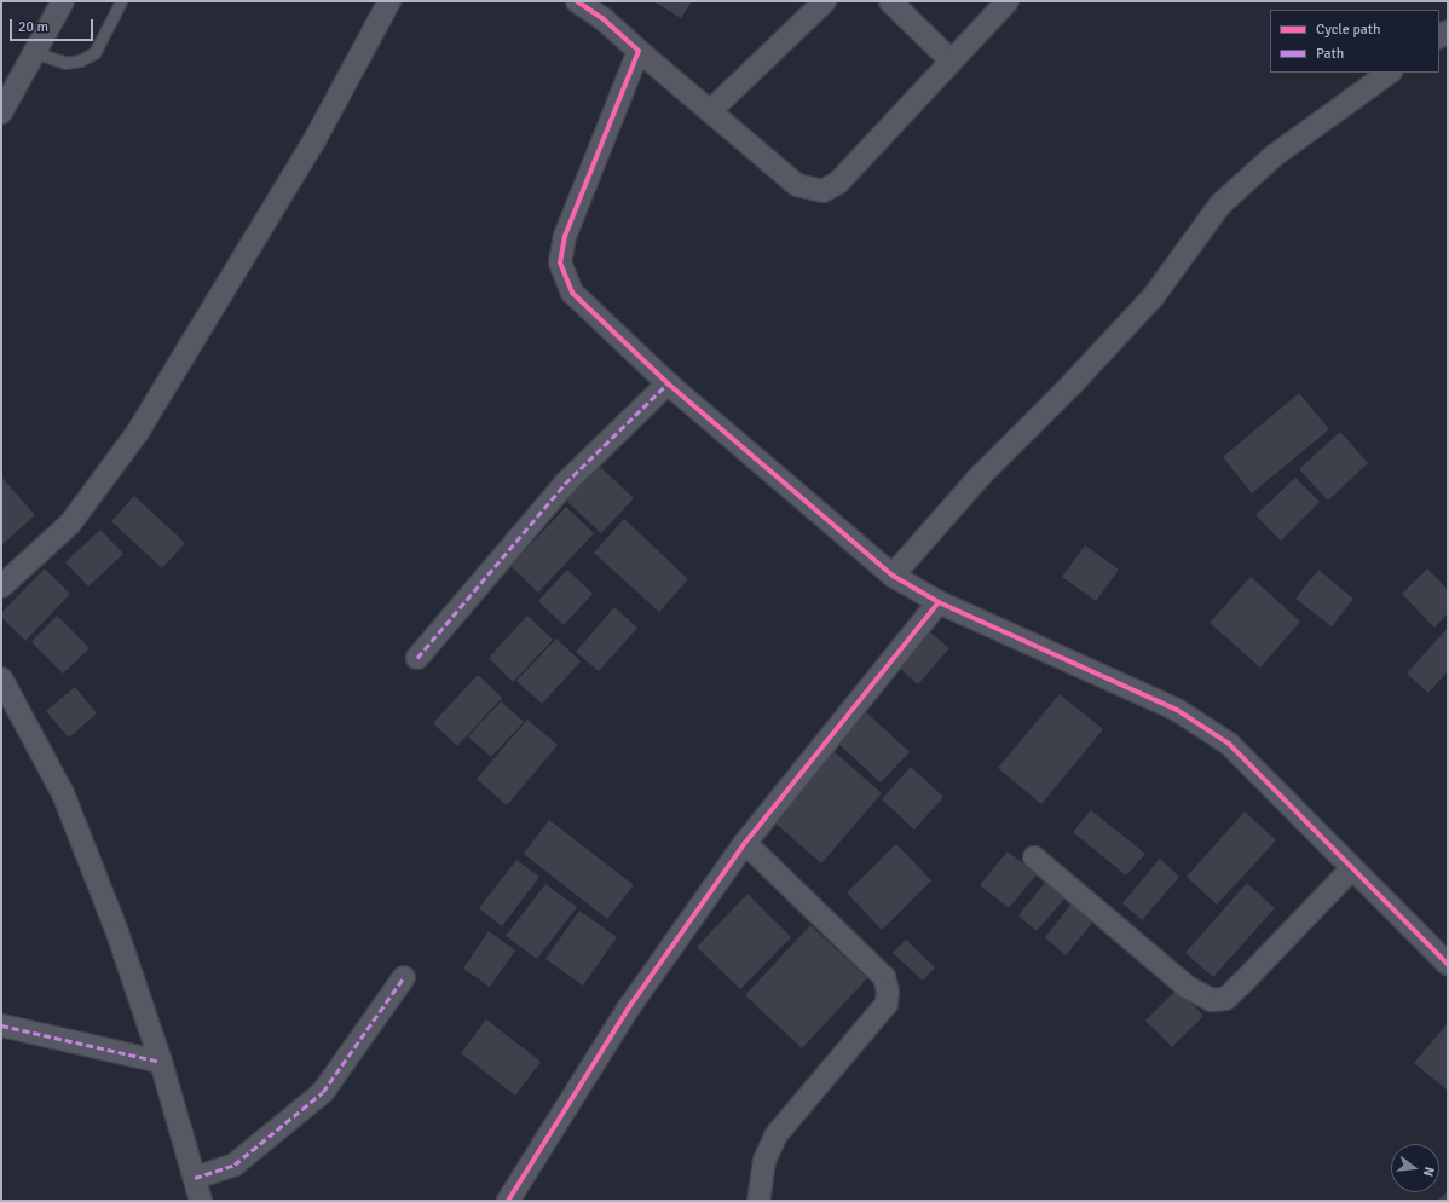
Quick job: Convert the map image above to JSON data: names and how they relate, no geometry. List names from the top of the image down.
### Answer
{
  "legend": ["Cycle path", "Path"],
  "scale_bar": "20 m",
  "north": "right"
}
